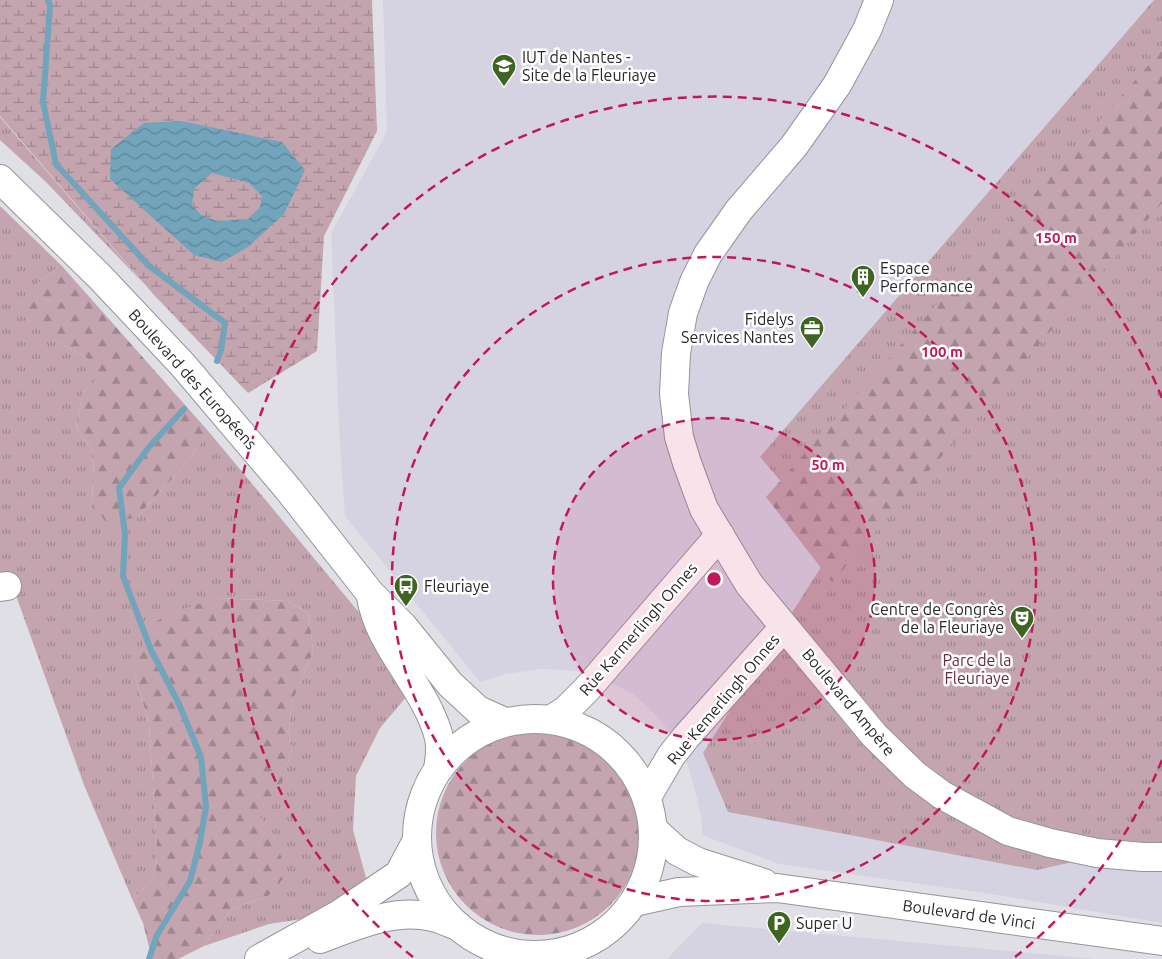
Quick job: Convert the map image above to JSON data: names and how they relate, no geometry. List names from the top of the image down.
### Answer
{
  "streets": {
    "main road": [
      "Boulevard des Européens",
      "Rue Karmerlingh Onnes",
      "Rue Kemerlingh Onnes",
      "Boulevard Ampère",
      "Boulevard de Vinci"
    ]
  },
  "crossings": [
    ["Rue Karmerlingh Onnes", "Boulevard Ampère"],
    ["Rue Kemerlingh Onnes", "Boulevard Ampère"]
  ],
  "parks": ["Parc de la Fleuriaye"],
  "places": {
    "school or university": ["IUT de Nantes - Site de la Fleuriaye"],
    "building": ["Espace Performance"],
    "office": ["Fidelys Services Nantes"],
    "bus stop": ["Fleuriaye"],
    "theatre": ["Centre de Congrès de la Fleuriaye"],
    "parking": ["Super U"]
  },
  "rings": ["150 m", "100 m", "50 m"]
}
